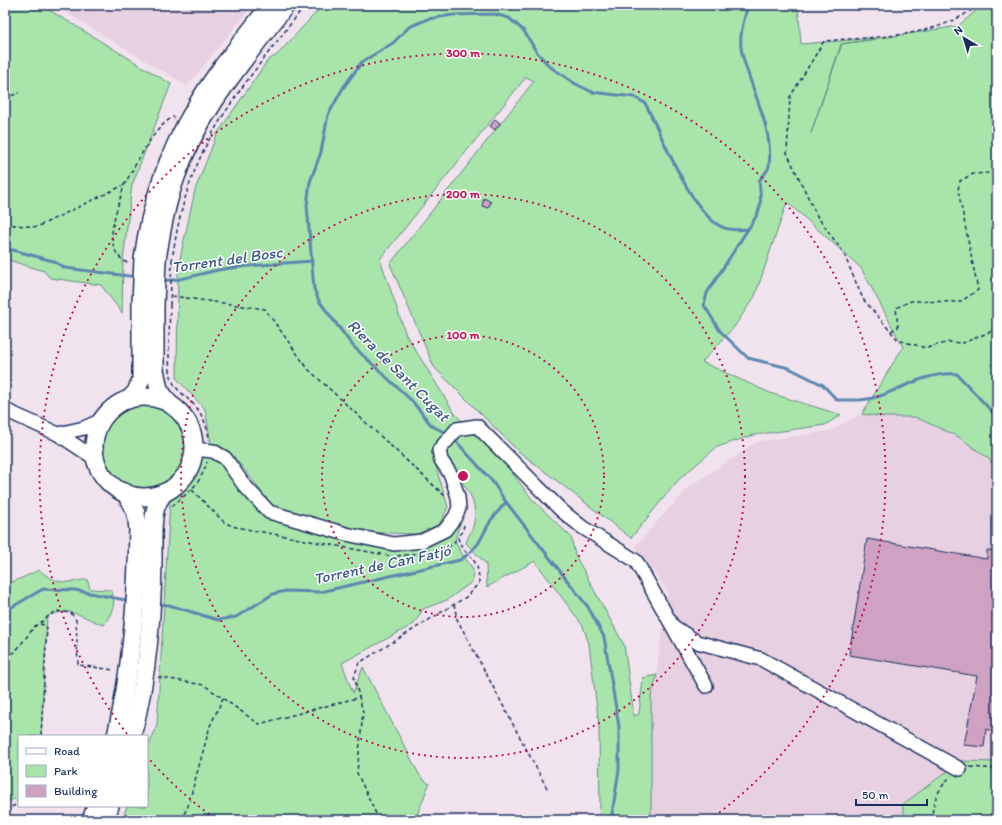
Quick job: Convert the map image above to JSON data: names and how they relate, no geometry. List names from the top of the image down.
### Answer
{
  "water": ["Torrent del Bosc", "Riera de Sant Cugat", "Torrent de Can Fatjó"],
  "legend": ["Road", "Park", "Building"],
  "scale_bar": "50 m",
  "north": "top left",
  "rings": ["300 m", "200 m", "100 m"]
}
